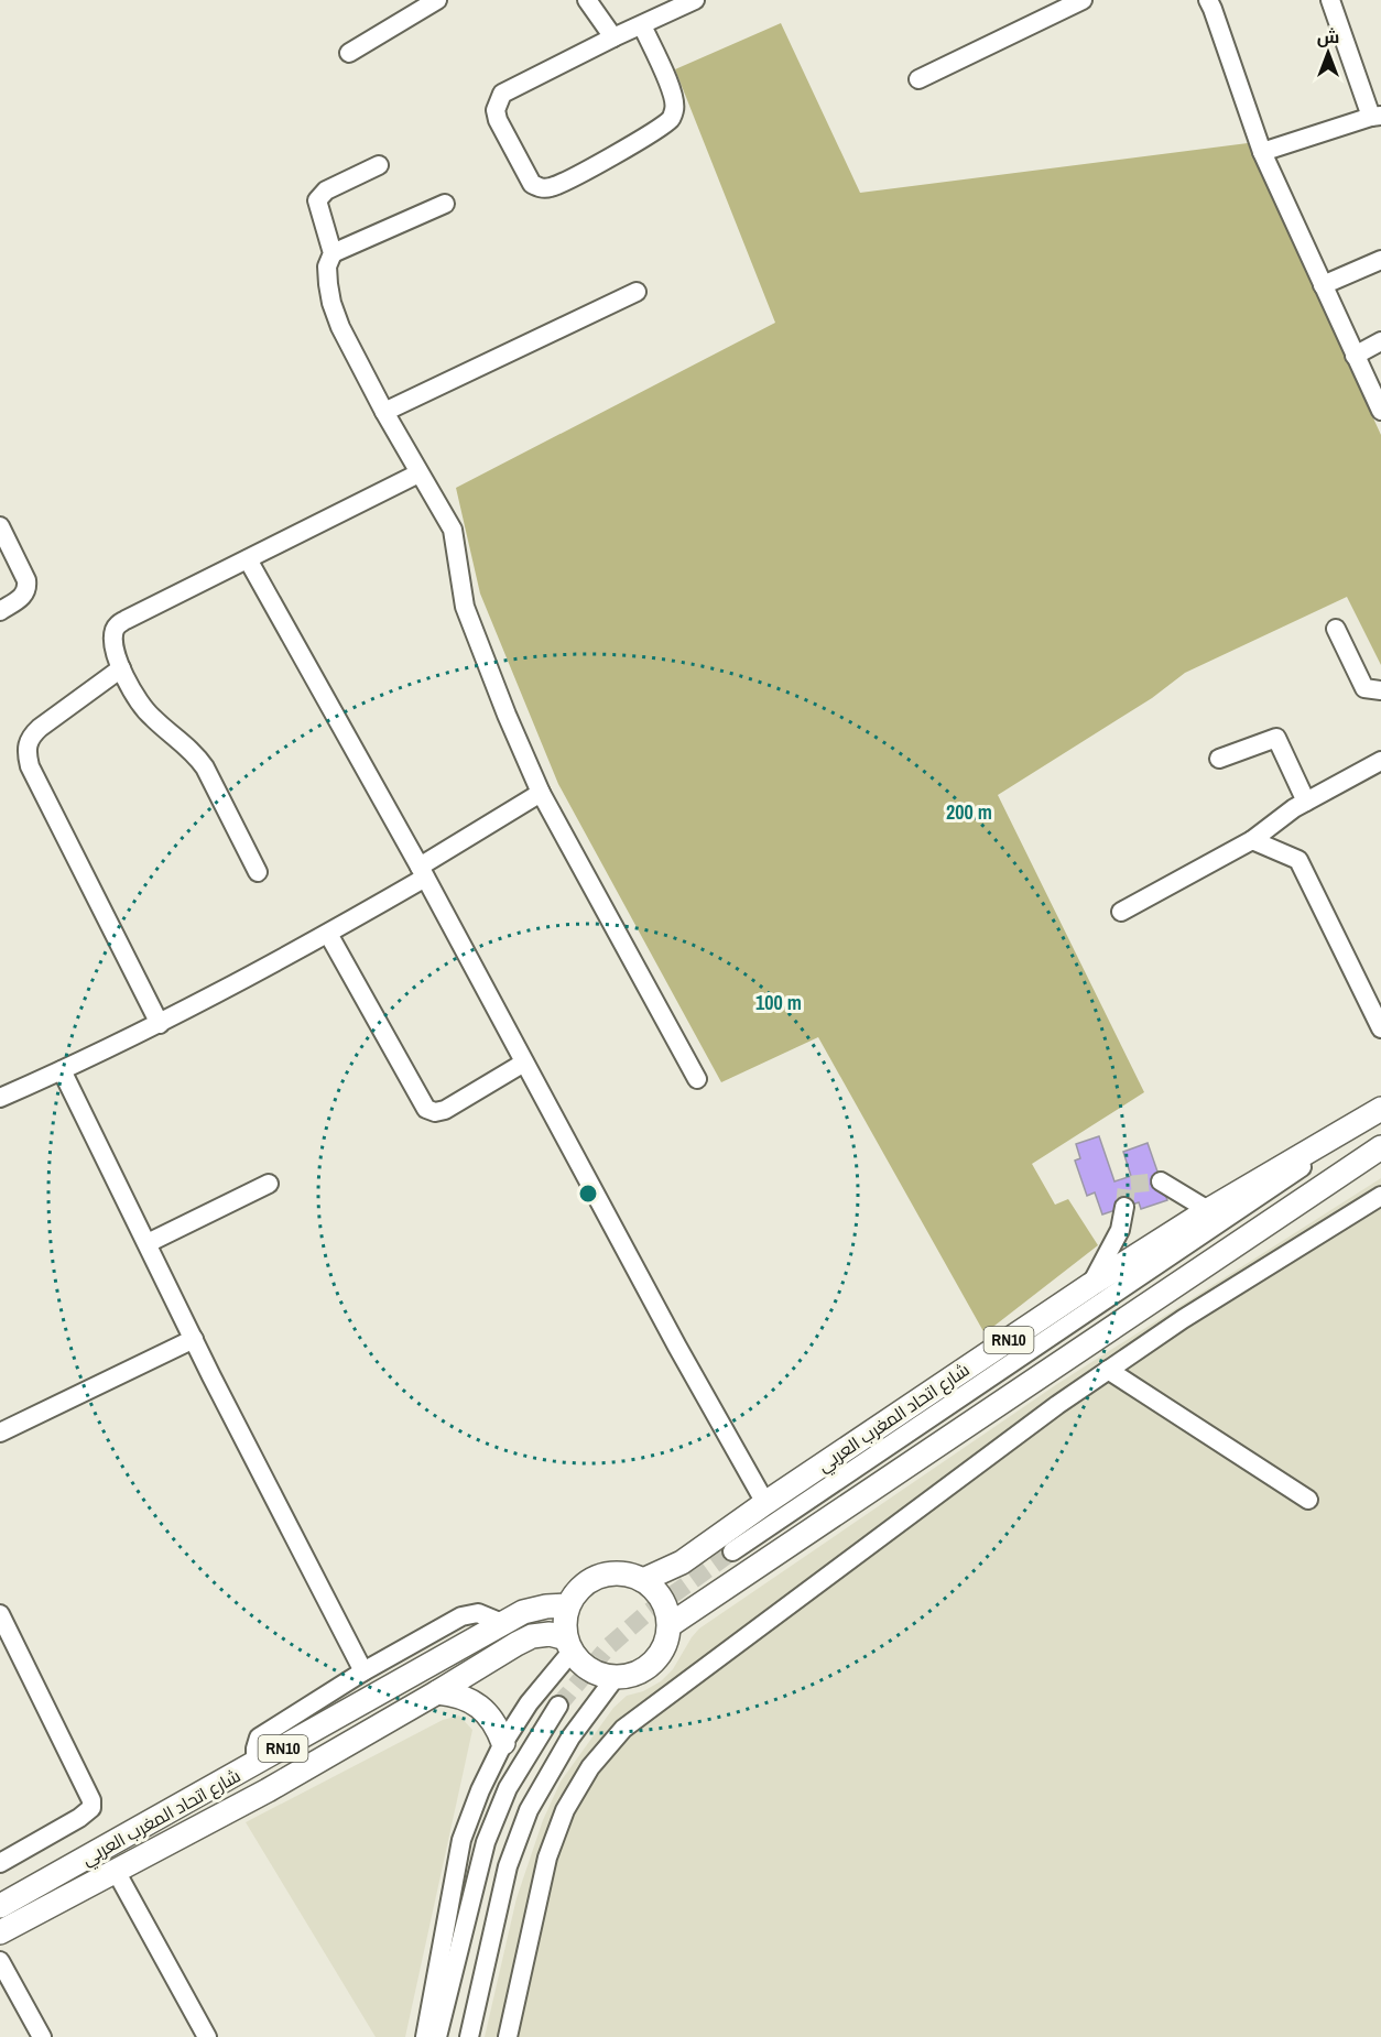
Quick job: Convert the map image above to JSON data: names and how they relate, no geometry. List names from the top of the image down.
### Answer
{
  "streets": {
    "main road": ["RN10", "شارع اتحاد المغرب العربي"]
  },
  "crossings": [
    ["RN10", "شارع اتحاد المغرب العربي"]
  ],
  "north": "top",
  "rings": ["200 m", "100 m"]
}
